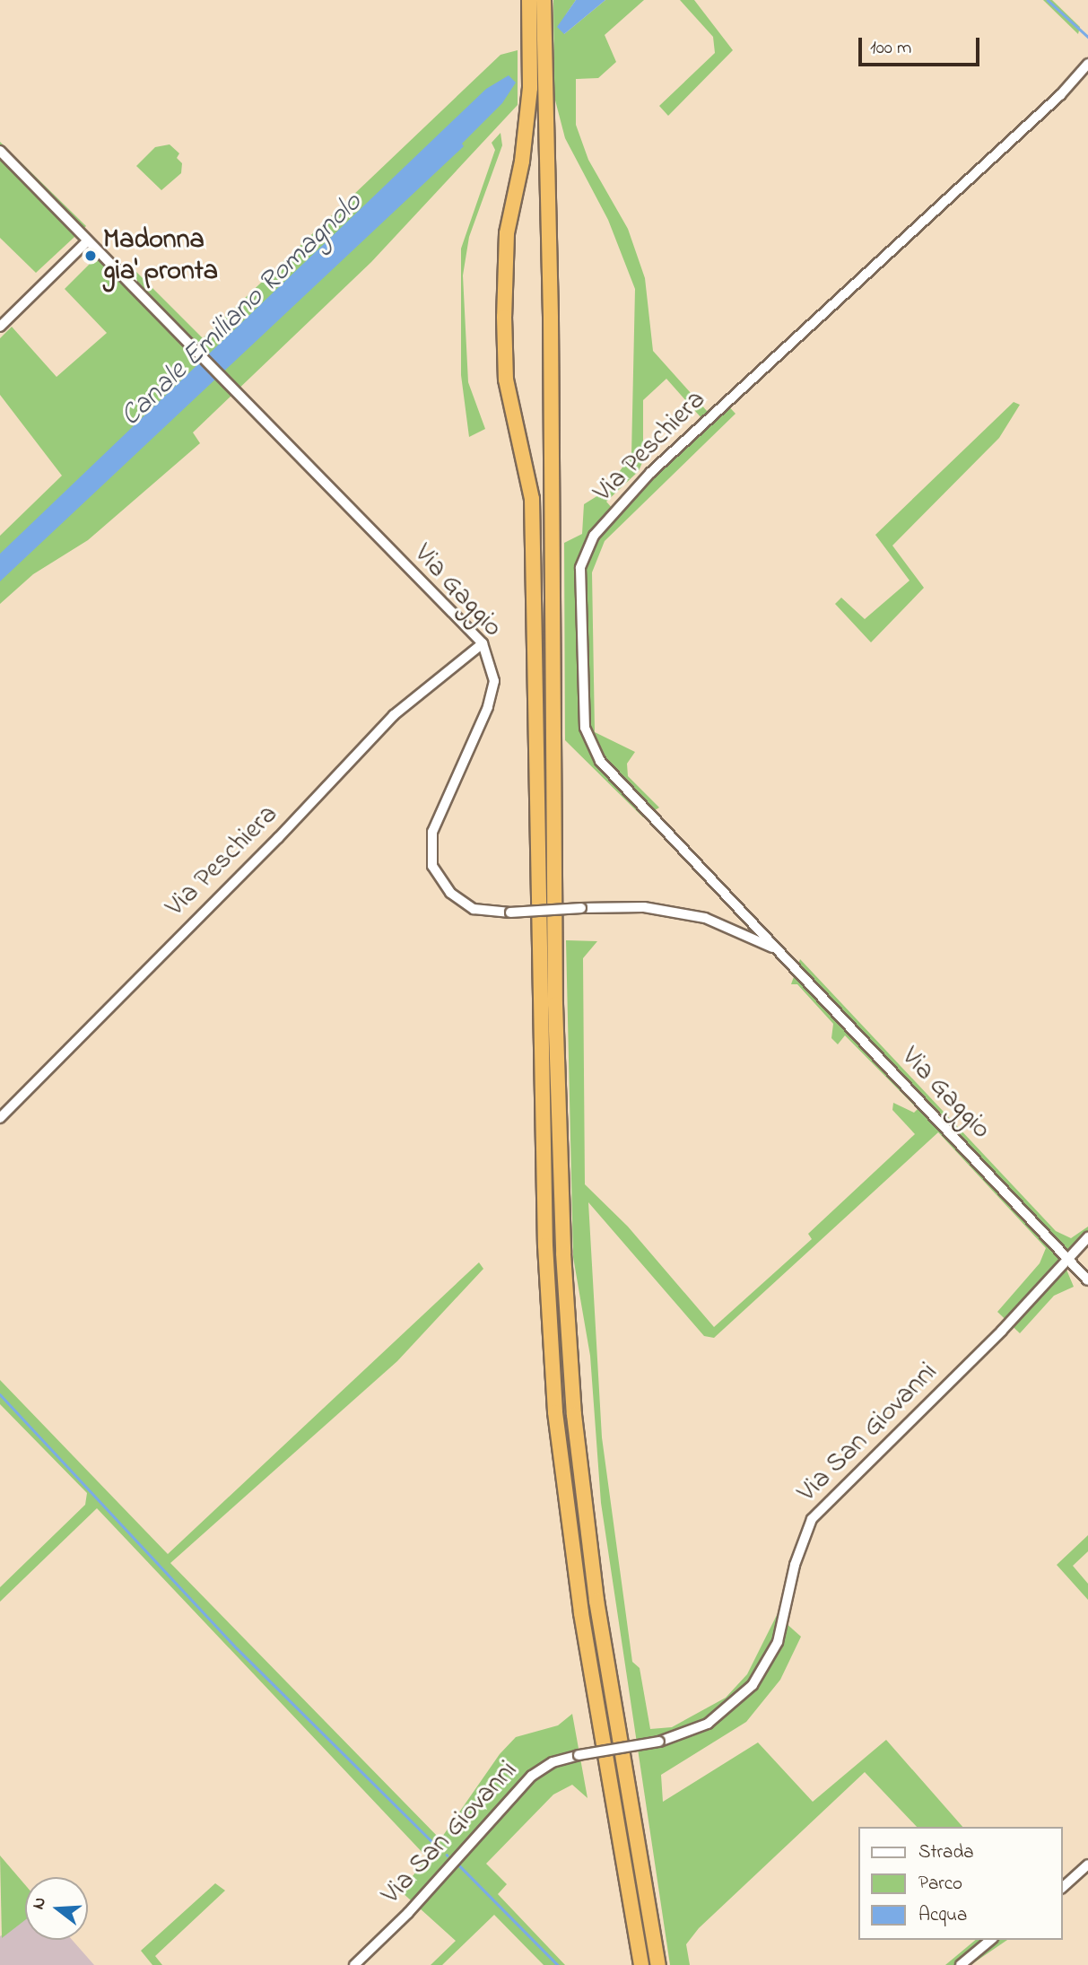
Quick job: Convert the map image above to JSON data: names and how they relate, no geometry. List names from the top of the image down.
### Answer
{
  "streets": {
    "street": ["Via Peschiera", "Via Gaggio", "Via San Giovanni"]
  },
  "crossings": [
    ["Via Peschiera", "Via Gaggio"],
    ["Via Gaggio", "Via San Giovanni"]
  ],
  "water": ["Canale Emiliano Romagnolo"],
  "places": ["Madonna gia' pronta"],
  "legend": ["Strada", "Parco", "Acqua"],
  "scale_bar": "100 m",
  "north": "left"
}
